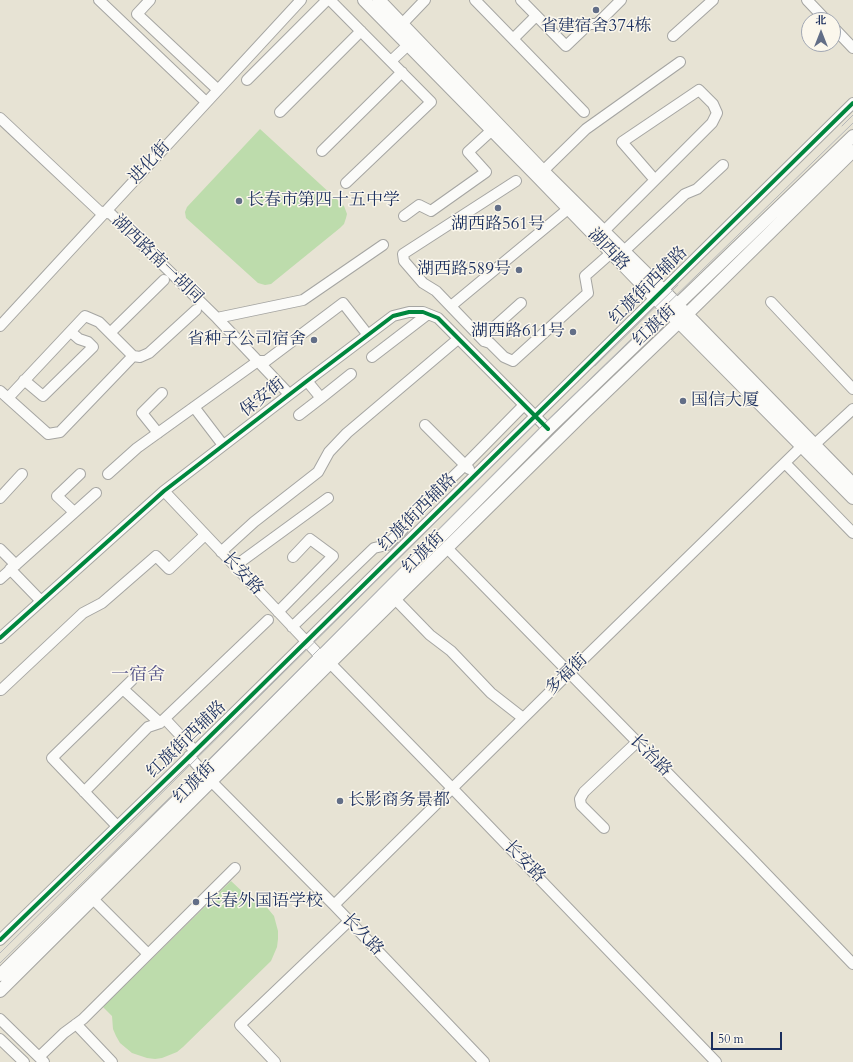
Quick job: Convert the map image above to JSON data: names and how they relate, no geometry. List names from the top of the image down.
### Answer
{
  "streets": {
    "main road": ["湖西路", "红旗街"],
    "street": [
      "进化街",
      "湖西路南一胡同",
      "红旗街西辅路",
      "保安街",
      "长安路",
      "多福街",
      "长治路",
      "长久路"
    ]
  },
  "crossings": [
    ["进化街", "湖西路南一胡同"],
    ["湖西路", "红旗街西辅路"],
    ["湖西路", "红旗街"],
    ["湖西路", "多福街"],
    ["湖西路南一胡同", "保安街"],
    ["红旗街西辅路", "保安街"],
    ["红旗街西辅路", "长安路"],
    ["红旗街西辅路", "长久路"],
    ["红旗街", "保安街"],
    ["红旗街", "长安路"],
    ["红旗街", "长治路"],
    ["红旗街", "长久路"],
    ["保安街", "长安路"],
    ["长安路", "多福街"],
    ["多福街", "长治路"],
    ["多福街", "长久路"]
  ],
  "districts": ["一宿舍"],
  "places": [
    "省建宿舍374栋",
    "长春市第四十五中学",
    "湖西路561号",
    "湖西路589号",
    "湖西路611号",
    "省种子公司宿舍",
    "国信大厦",
    "长影商务景都",
    "长春外国语学校"
  ],
  "scale_bar": "50 m",
  "north": "top"
}
